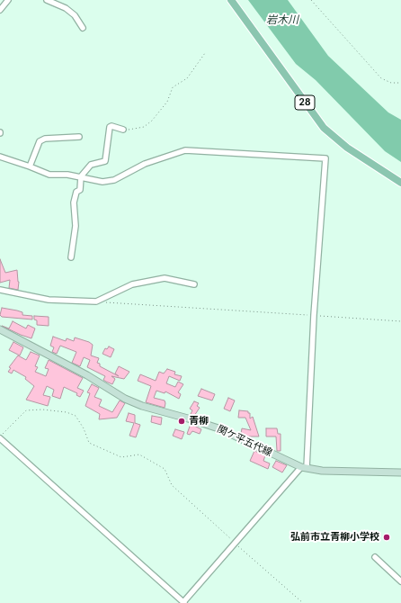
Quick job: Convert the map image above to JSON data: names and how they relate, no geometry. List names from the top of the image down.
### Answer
{
  "streets": {
    "main road": ["28", "関ケ平五代線"]
  },
  "water": ["岩木川"],
  "places": ["青柳", "弘前市立青柳小学校"]
}
